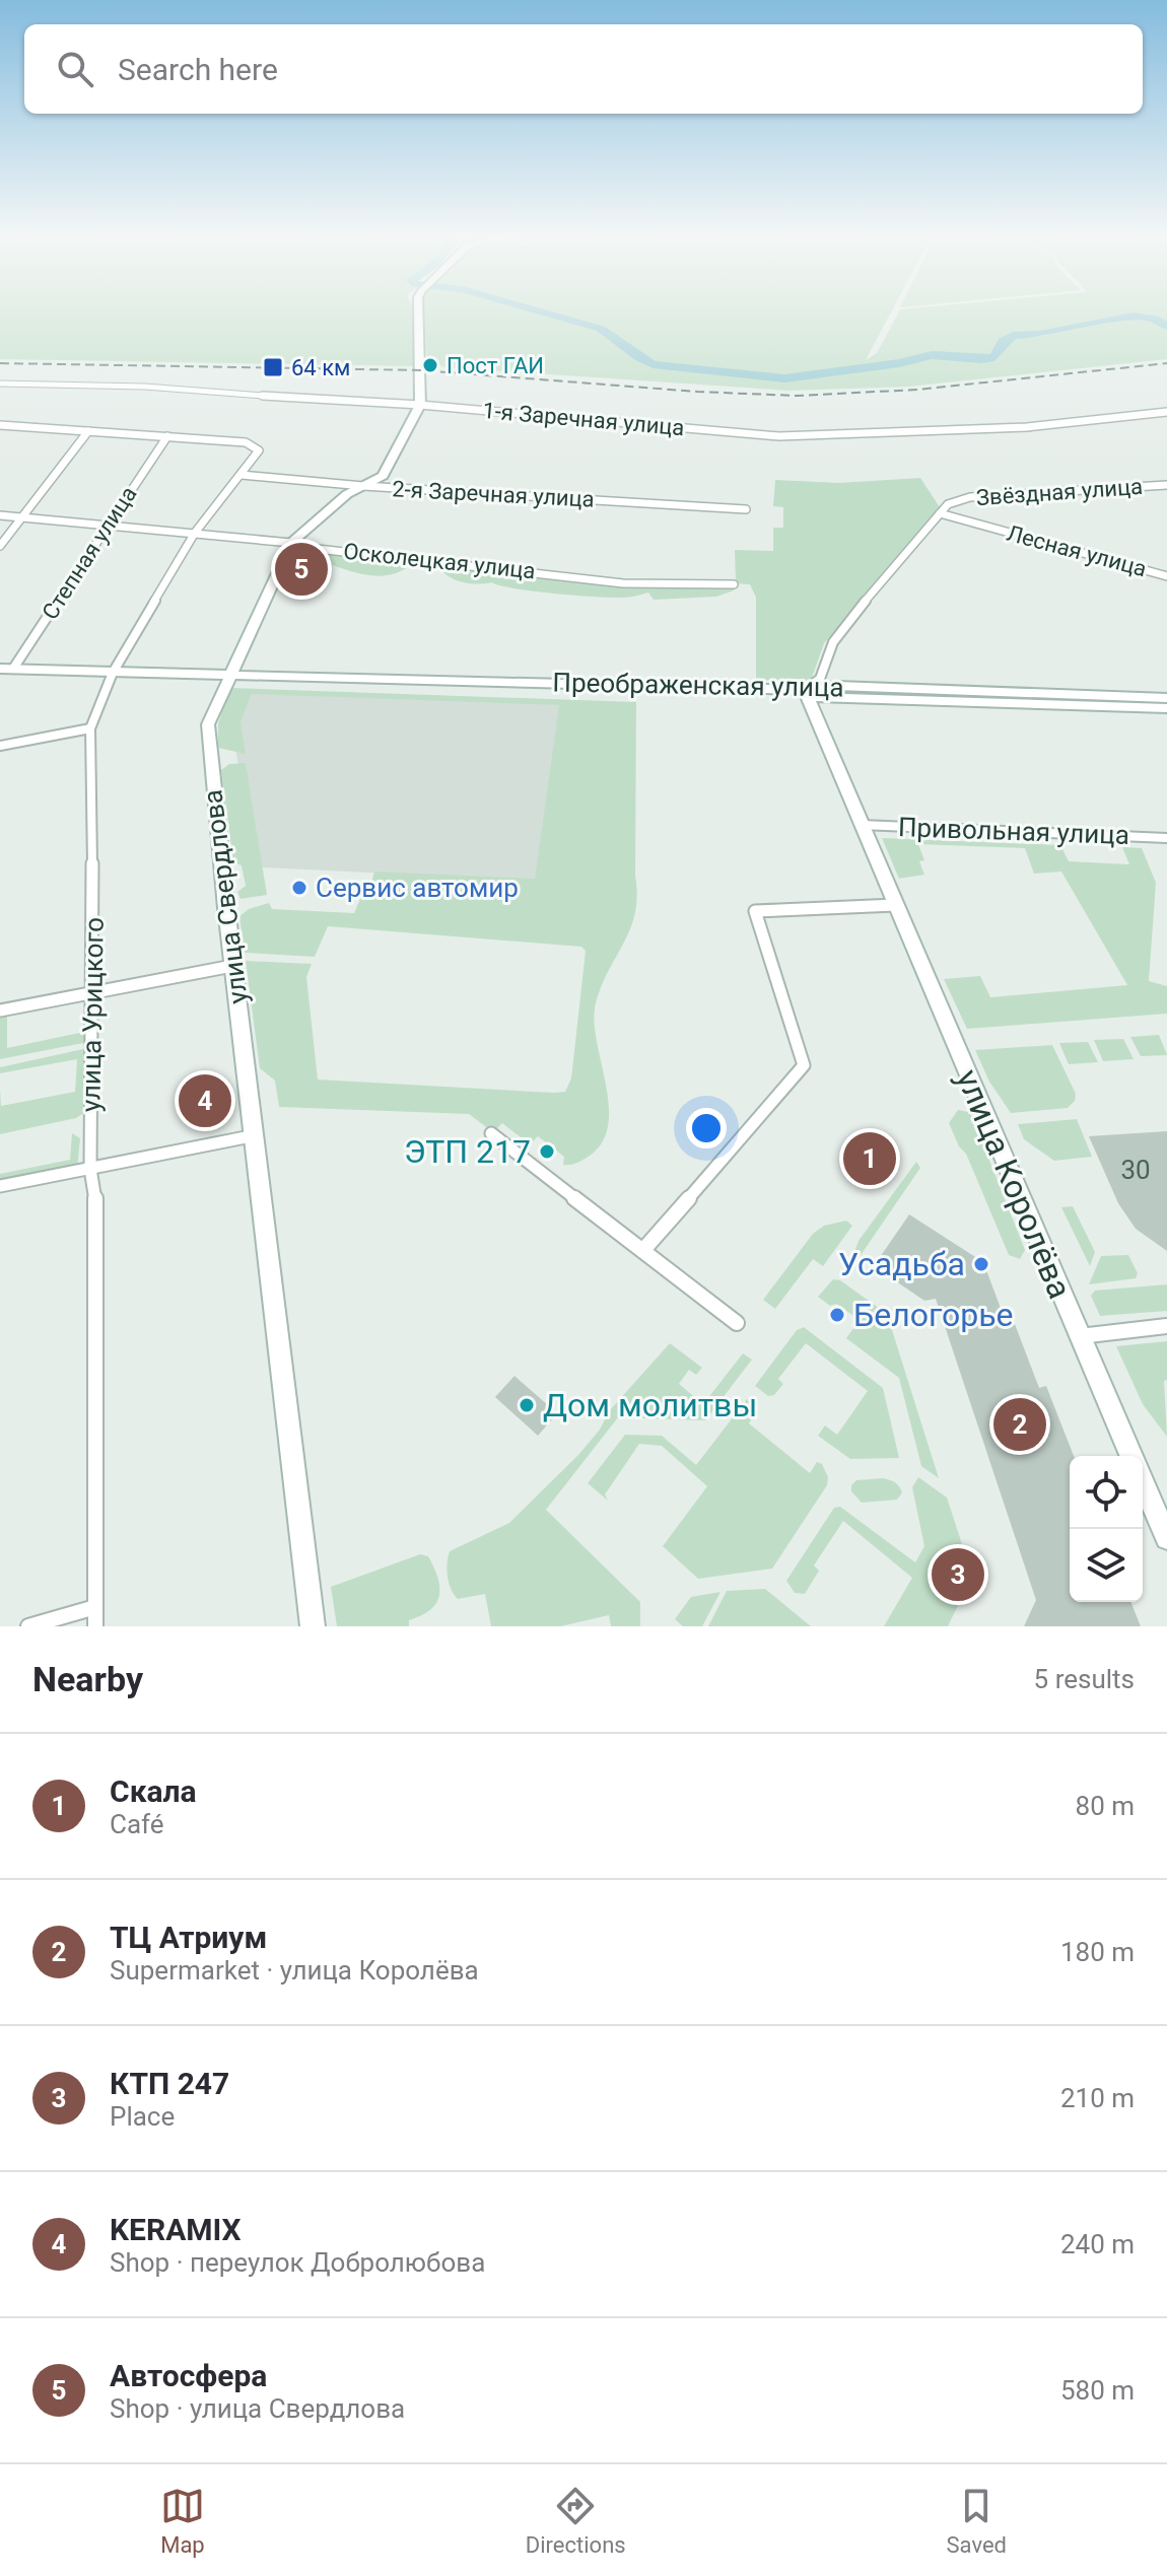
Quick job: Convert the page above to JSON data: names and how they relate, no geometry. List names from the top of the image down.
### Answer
{
  "streets": {
    "main road": ["Преображенская улица", "улица Свердлова", "улица Королёва"],
    "street": [
      "1-я Заречная улица",
      "Звёздная улица",
      "2-я Заречная улица",
      "Лесная улица",
      "Степная улица",
      "Осколецкая улица",
      "Привольная улица",
      "улица Урицкого"
    ]
  },
  "crossings": [
    ["1-я Заречная улица", "улица Свердлова"],
    ["Звёздная улица", "Лесная улица"],
    ["Звёздная улица", "Преображенская улица"],
    ["Звёздная улица", "улица Королёва"],
    ["2-я Заречная улица", "улица Свердлова"],
    ["2-я Заречная улица", "улица Урицкого"],
    ["Степная улица", "Осколецкая улица"],
    ["Степная улица", "Преображенская улица"],
    ["Степная улица", "улица Урицкого"],
    ["Осколецкая улица", "улица Свердлова"],
    ["Осколецкая улица", "улица Урицкого"],
    ["Преображенская улица", "улица Свердлова"],
    ["Преображенская улица", "улица Урицкого"],
    ["Преображенская улица", "улица Королёва"],
    ["Привольная улица", "улица Королёва"]
  ],
  "places": {
    "other": [
      "Пост ГАИ",
      "Сервис автомир",
      "ЭТП 217",
      "Усадьба",
      "Белогорье",
      "Дом молитвы"
    ],
    "transit": ["64 км"]
  },
  "house_numbers": ["30"],
  "page": {
    "search": "Search here",
    "pins": [
      "5",
      "4",
      "1",
      "2",
      "3"
    ],
    "heading": ["Nearby", "5 results"],
    "list": [
      {
        "mark": "1",
        "name": "Скала",
        "note": "Café",
        "value": "80 m"
      },
      {
        "mark": "2",
        "name": "ТЦ Атриум",
        "note": "Supermarket · улица Королёва",
        "value": "180 m"
      },
      {
        "mark": "3",
        "name": "КТП 247",
        "note": "Place",
        "value": "210 m"
      },
      {
        "mark": "4",
        "name": "KERAMIX",
        "note": "Shop · переулок Добролюбова",
        "value": "240 m"
      },
      {
        "mark": "5",
        "name": "Автосфера",
        "note": "Shop · улица Свердлова",
        "value": "580 m"
      }
    ],
    "nav": ["Map", "Directions", "Saved"]
  }
}
